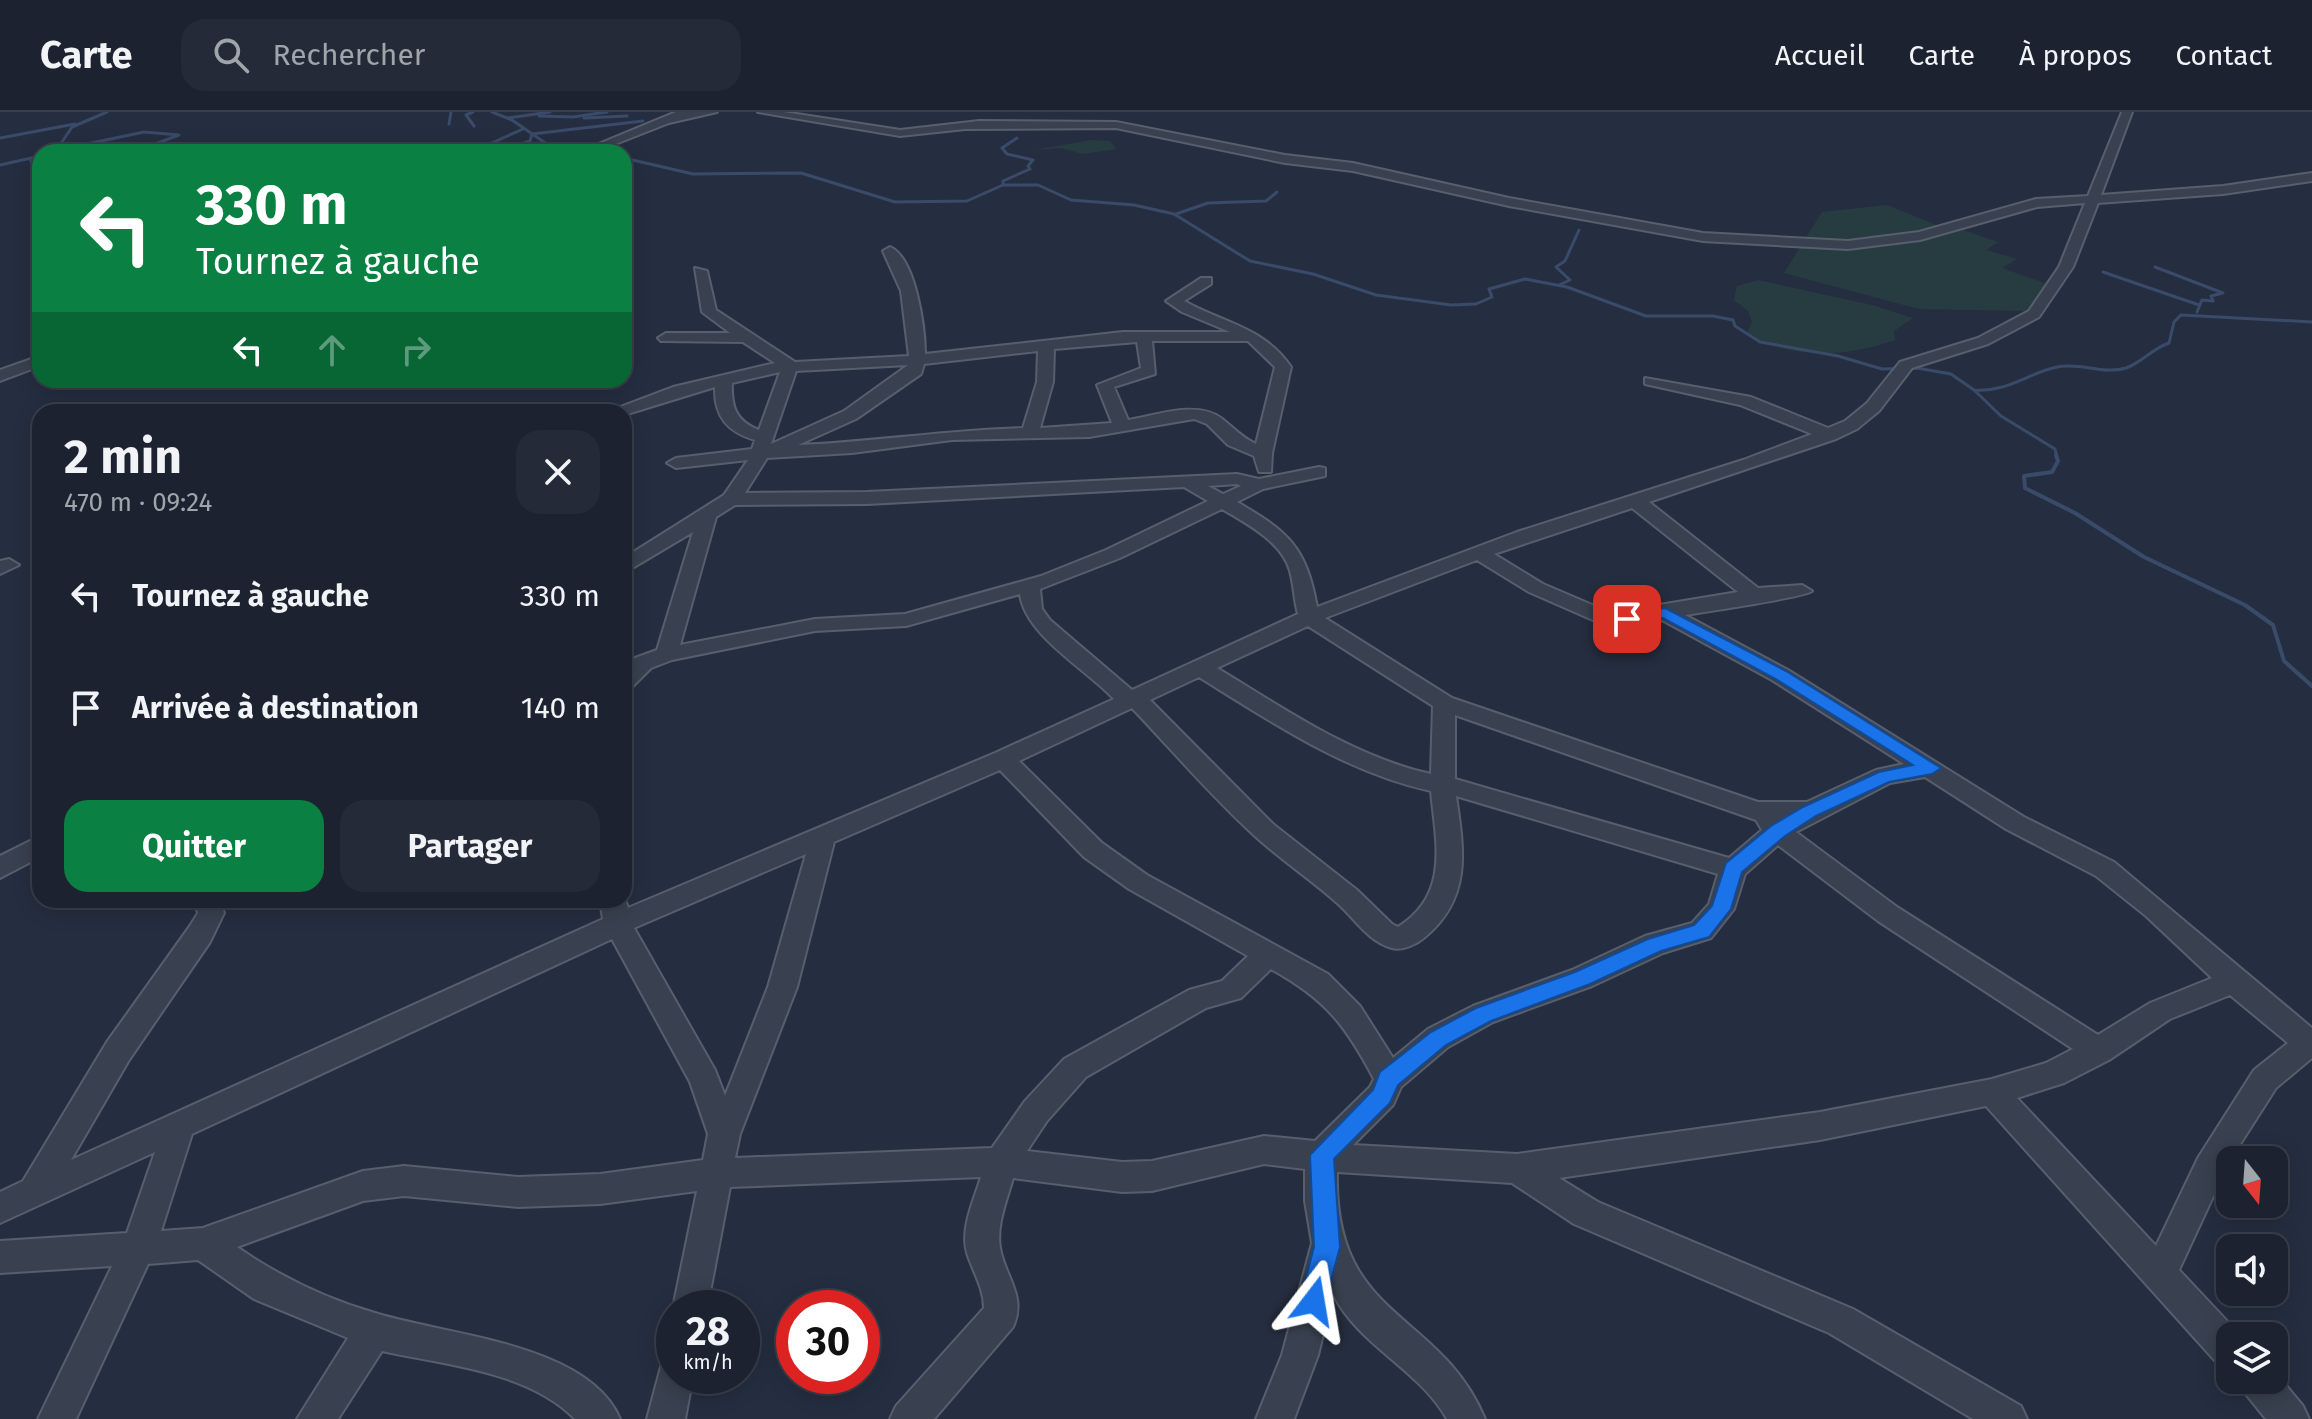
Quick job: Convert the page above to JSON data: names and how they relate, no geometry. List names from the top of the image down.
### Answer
{
  "north": "bottom",
  "page": {
    "header": "Carte",
    "search": "Rechercher",
    "nav": [
      "Accueil",
      "Carte",
      "À propos",
      "Contact"
    ],
    "turn": ["330 m", "Tournez à gauche"],
    "heading": ["2 min", "470 m · 09:24"],
    "list": [
      {
        "name": "Tournez à gauche",
        "value": "330 m"
      },
      {
        "name": "Arrivée à destination",
        "value": "140 m"
      }
    ],
    "buttons": ["Quitter", "Partager"],
    "speed": "28 km/h",
    "limit": "30"
  }
}
